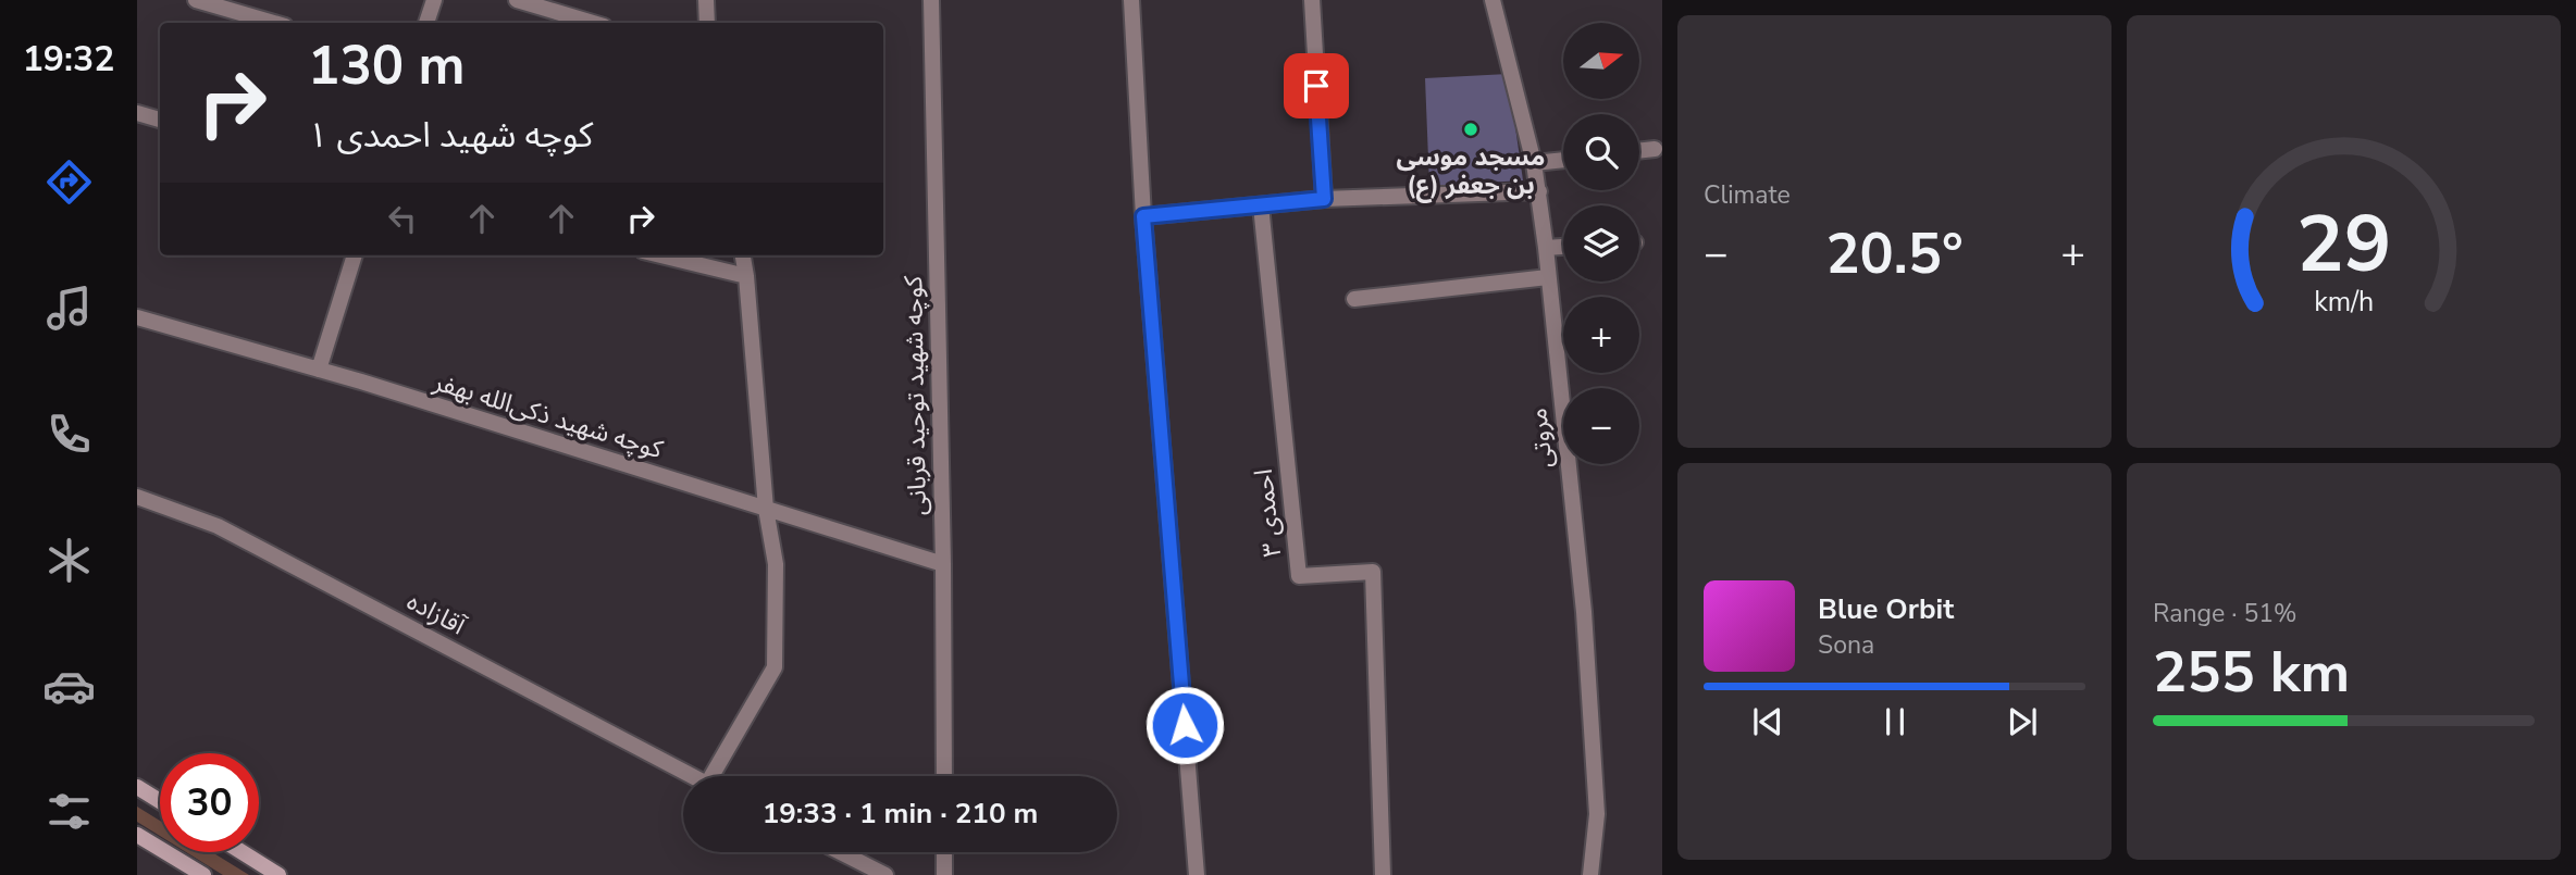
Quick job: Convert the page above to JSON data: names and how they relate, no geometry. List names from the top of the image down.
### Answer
{
  "streets": {
    "street": [
      "کوچه شهید توحید قربانی",
      "کوچه شهید ذکی‌الله بهفر",
      "مروتی",
      "احمدی ۳",
      "آقازاده"
    ]
  },
  "crossings": [
    ["کوچه شهید توحید قربانی", "کوچه شهید ذکی‌الله بهفر"],
    ["کوچه شهید ذکی‌الله بهفر", "آقازاده"]
  ],
  "places": ["مسجد موسی بن جعفر (ع)"],
  "north": "right",
  "page": {
    "tabs": "19:32",
    "tile": [
      "Climate",
      ["Range · 51%", "255 km"]
    ],
    "map_buttons": ["+", "−"],
    "turn": ["130 m", "کوچه شهید احمدی ۱"],
    "heat": ["−", "20.5°", "+"],
    "song": ["Blue Orbit", "Sona"],
    "limit": "30",
    "trip": "19:33 · 1 min · 210 m",
    "gauge": ["29", "km/h"]
  }
}
